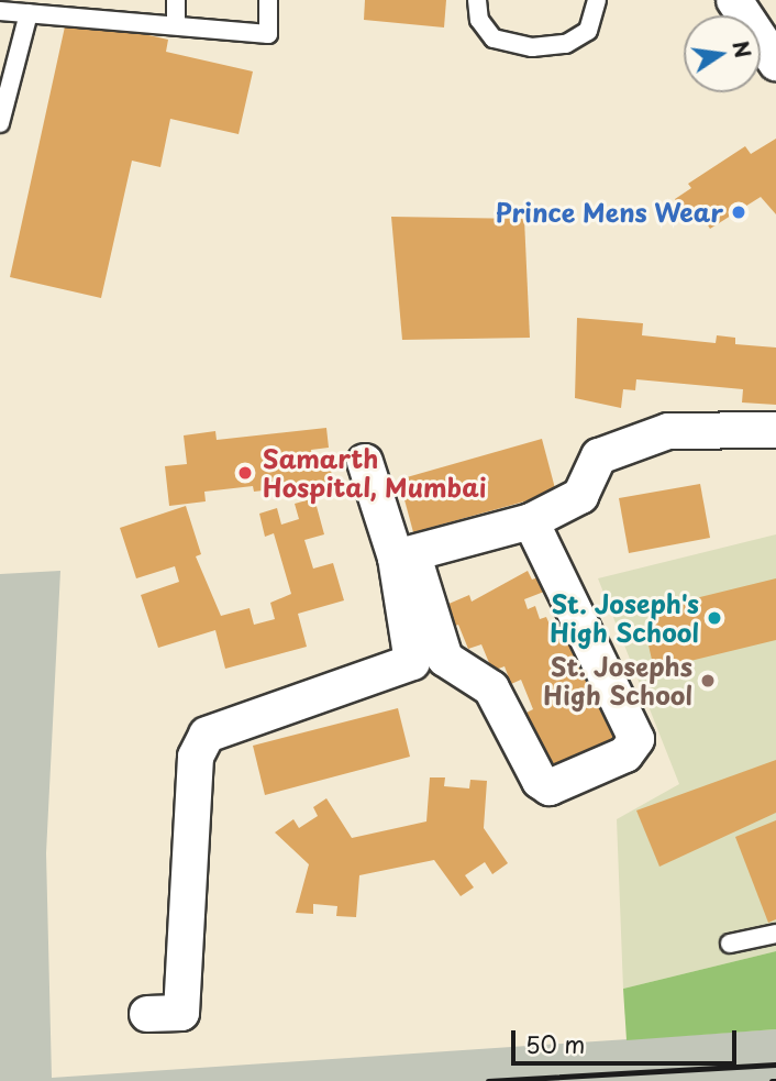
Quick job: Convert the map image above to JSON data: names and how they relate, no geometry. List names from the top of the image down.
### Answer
{
  "places": [
    "Prince Mens Wear",
    "Samarth Hospital, Mumbai",
    "St. Joseph's High School",
    "St. Josephs High School"
  ],
  "scale_bar": "50 m",
  "north": "right"
}
